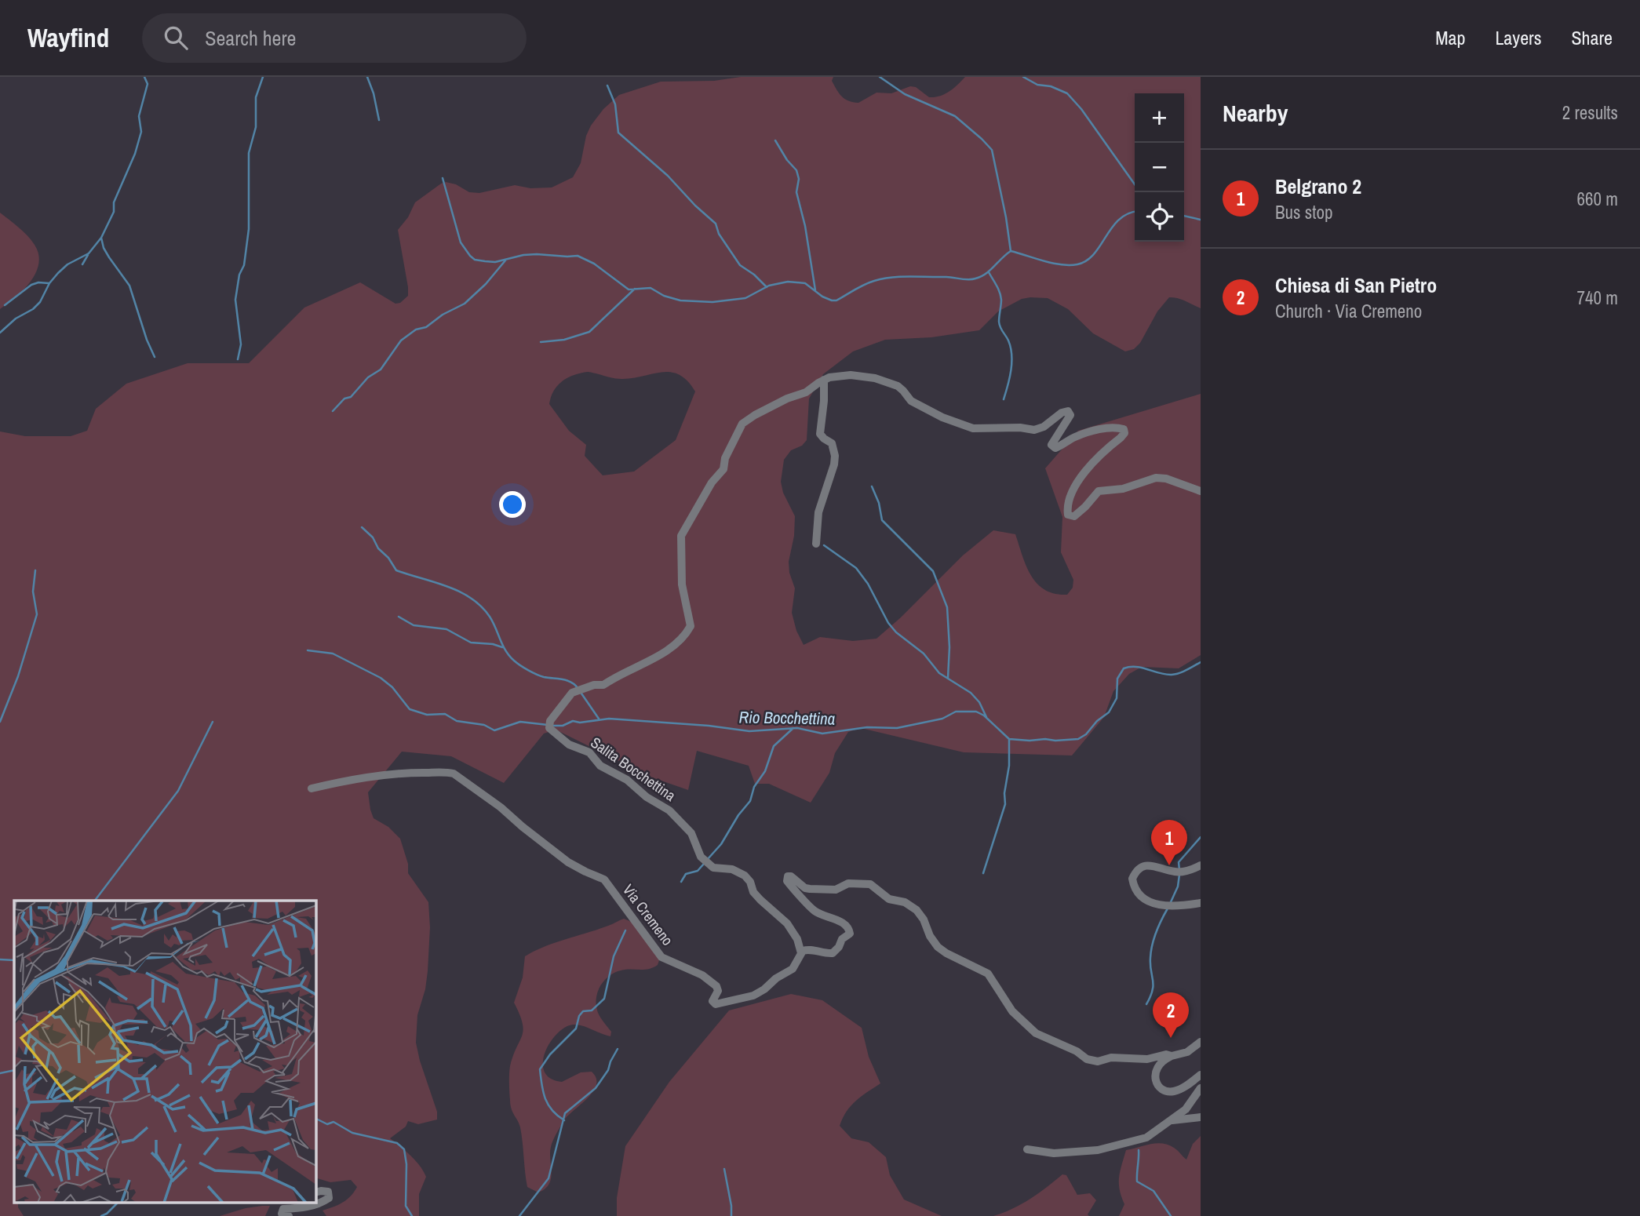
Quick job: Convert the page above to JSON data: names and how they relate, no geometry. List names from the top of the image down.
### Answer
{
  "streets": {
    "street": ["Salita Bocchettina", "Via Cremeno"]
  },
  "crossings": [
    ["Salita Bocchettina", "Via Cremeno"]
  ],
  "water": ["Rio Bocchettina"],
  "page": {
    "header": "Wayfind",
    "search": "Search here",
    "nav": ["Map", "Layers", "Share"],
    "heading": ["Nearby", "2 results"],
    "map_buttons": ["+", "−"],
    "list": [
      {
        "mark": "1",
        "name": "Belgrano 2",
        "note": "Bus stop",
        "value": "660 m"
      },
      {
        "mark": "2",
        "name": "Chiesa di San Pietro",
        "note": "Church · Via Cremeno",
        "value": "740 m"
      }
    ],
    "pins": ["1", "2"]
  }
}
